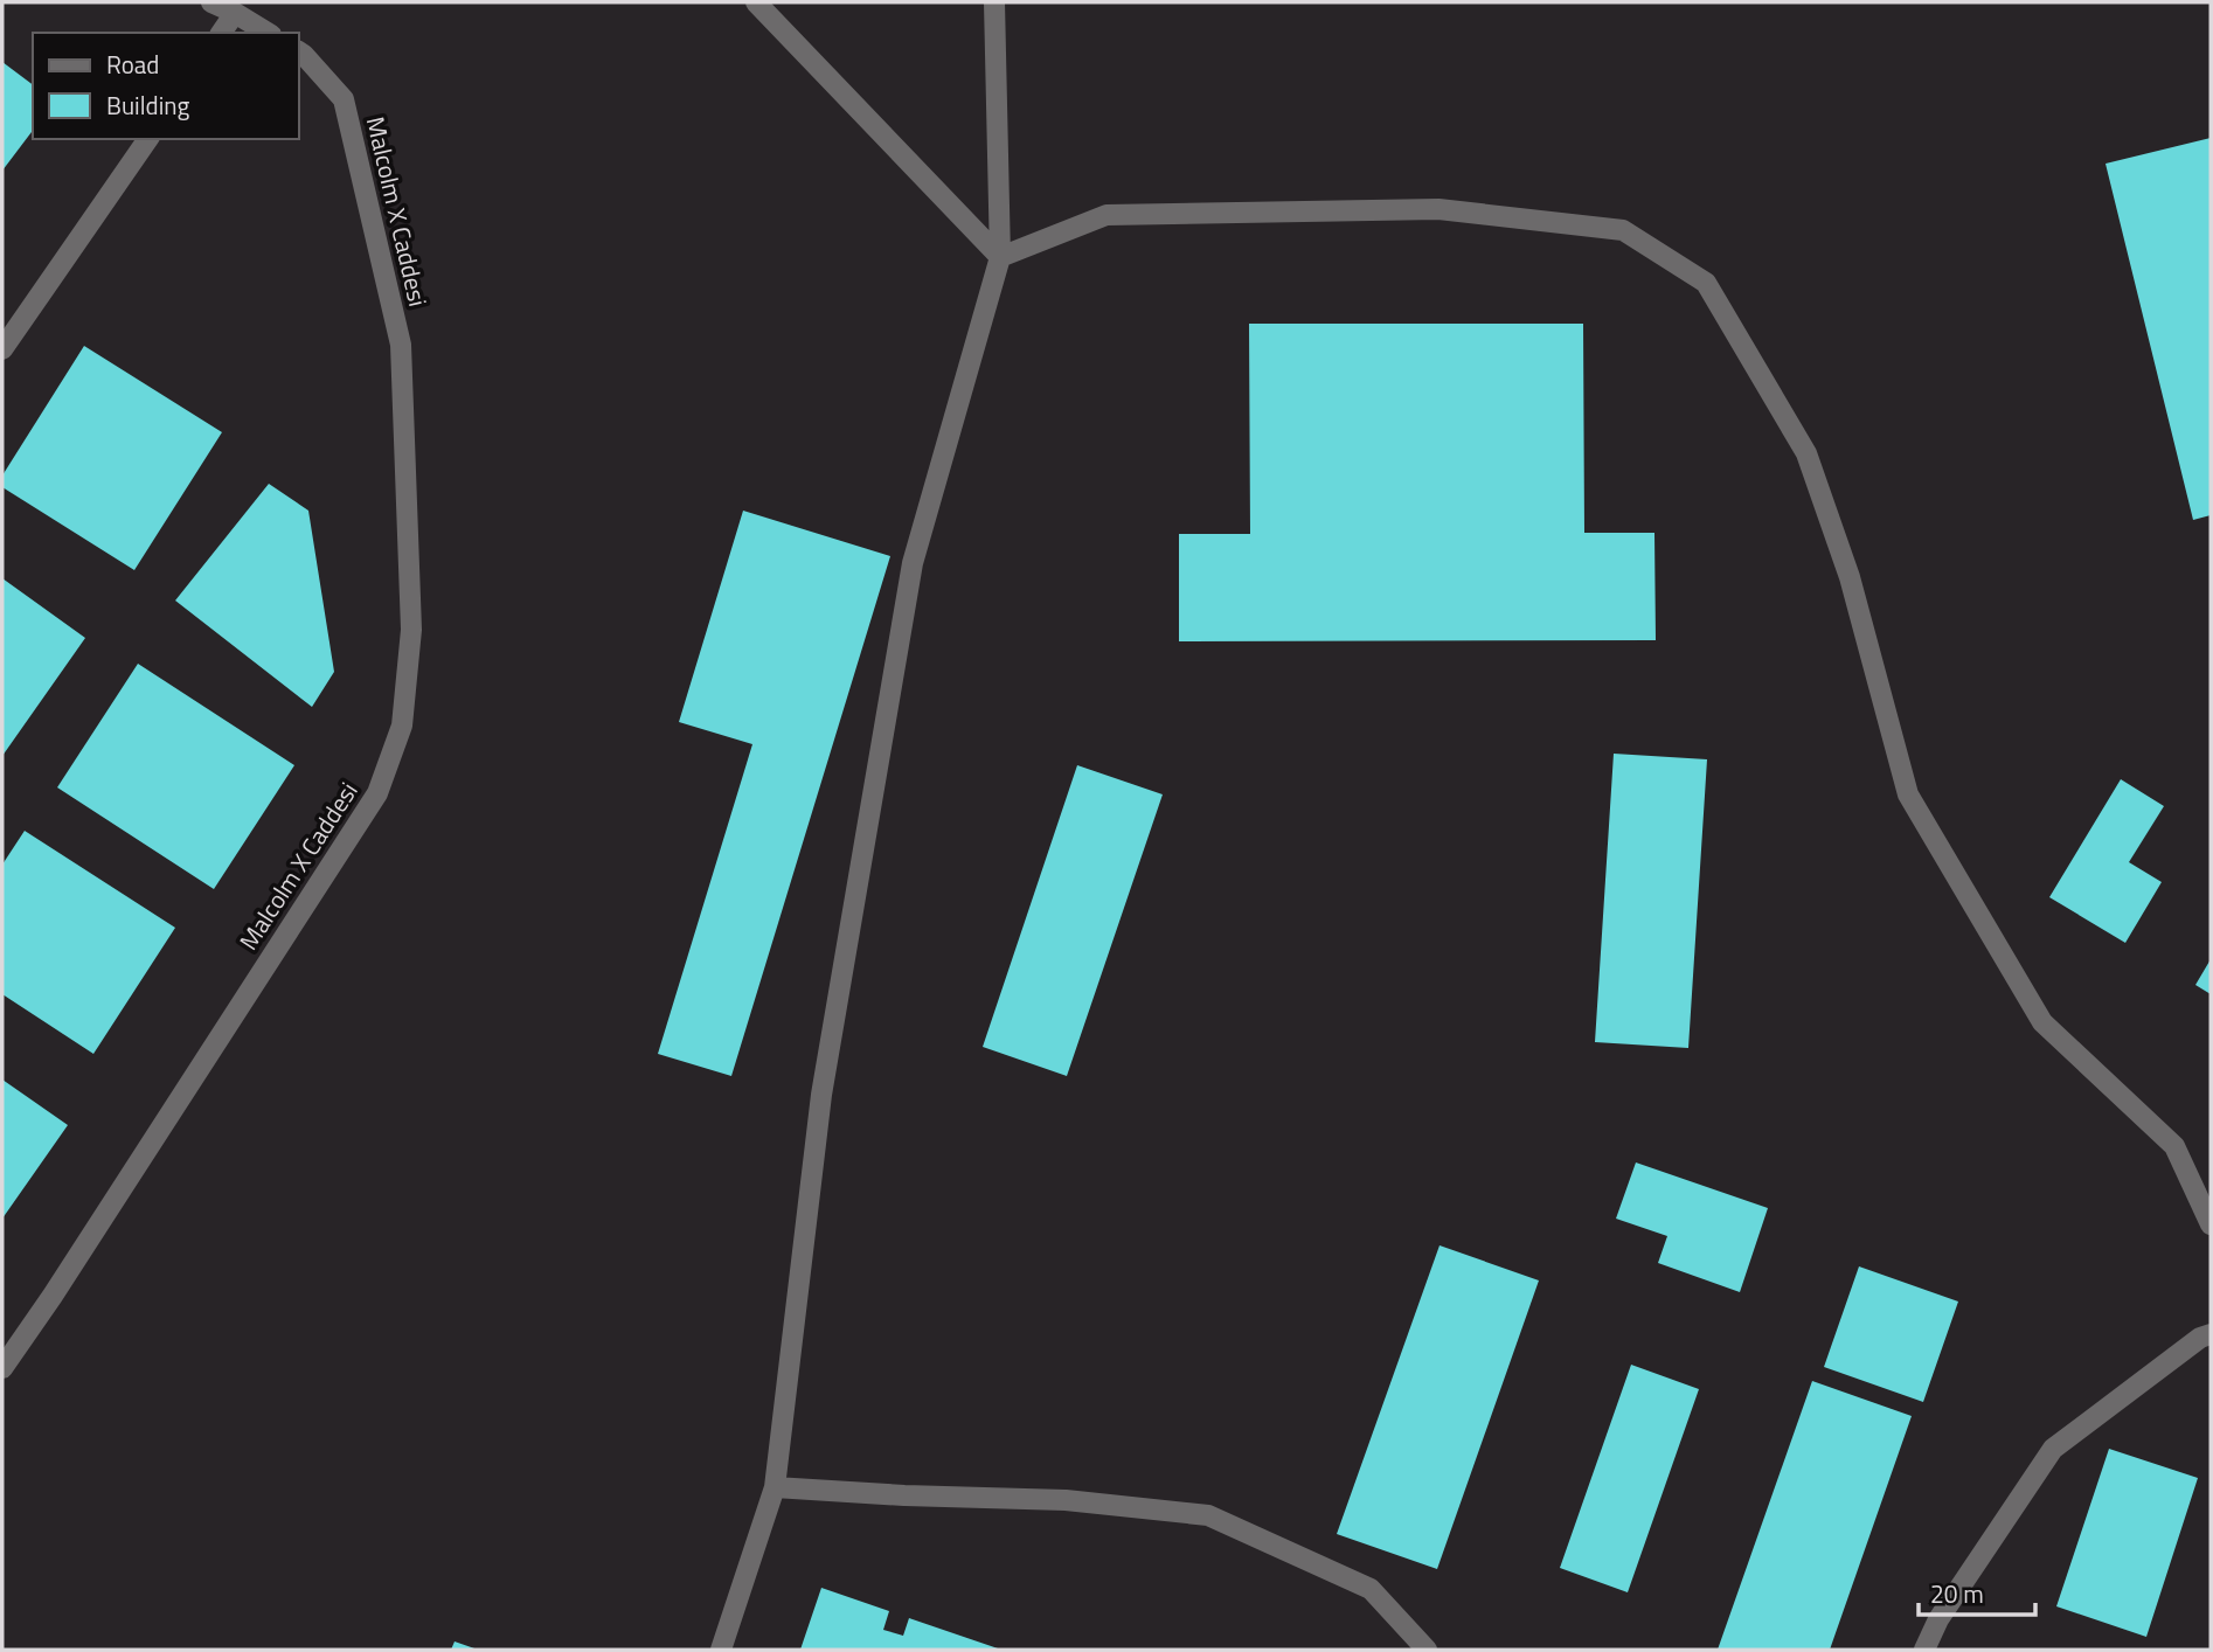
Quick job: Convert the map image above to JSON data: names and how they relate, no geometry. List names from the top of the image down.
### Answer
{
  "streets": {
    "street": ["Malcolm X Caddesi"]
  },
  "legend": ["Road", "Building"],
  "scale_bar": "20 m"
}
